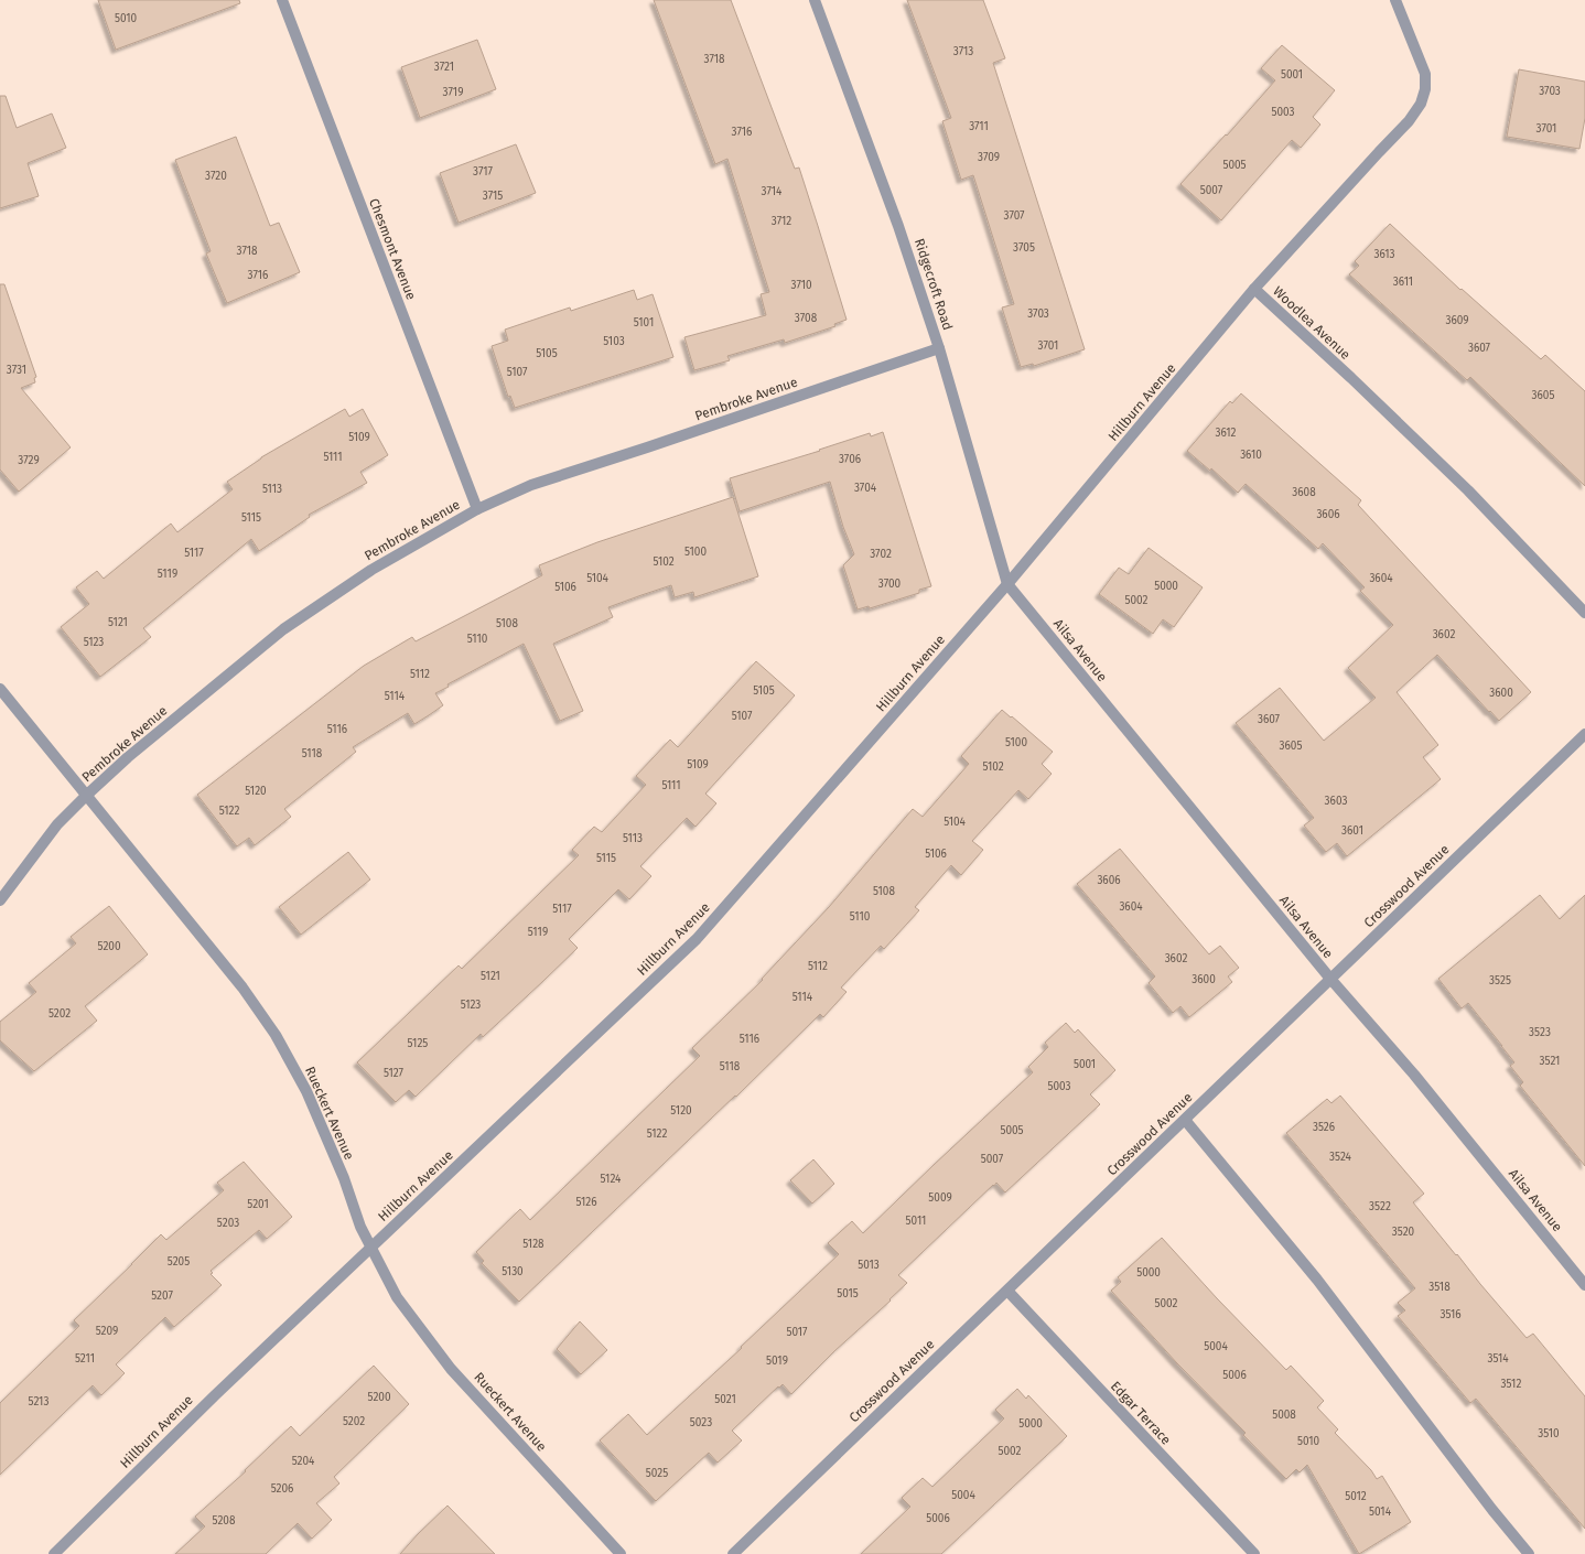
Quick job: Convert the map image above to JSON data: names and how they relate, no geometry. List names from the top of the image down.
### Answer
{
  "streets": {
    "street": [
      "Chesmont Avenue",
      "Ridgecroft Road",
      "Woodlea Avenue",
      "Pembroke Avenue",
      "Hillburn Avenue",
      "Ailsa Avenue",
      "Crosswood Avenue",
      "Rueckert Avenue",
      "Edgar Terrace"
    ]
  },
  "crossings": [
    ["Chesmont Avenue", "Pembroke Avenue"],
    ["Ridgecroft Road", "Pembroke Avenue"],
    ["Ridgecroft Road", "Hillburn Avenue"],
    ["Ridgecroft Road", "Ailsa Avenue"],
    ["Woodlea Avenue", "Hillburn Avenue"],
    ["Pembroke Avenue", "Rueckert Avenue"],
    ["Hillburn Avenue", "Ailsa Avenue"],
    ["Hillburn Avenue", "Rueckert Avenue"],
    ["Ailsa Avenue", "Crosswood Avenue"],
    ["Crosswood Avenue", "Edgar Terrace"]
  ],
  "house_numbers": [
    "5010",
    "3713",
    "3718",
    "3721",
    "5001",
    "3703",
    "3719",
    "5003",
    "3711",
    "3701",
    "3716",
    "3709",
    "5005",
    "3717",
    "3720",
    "5007",
    "3714",
    "3715",
    "3707",
    "3712",
    "3705",
    "3718",
    "3613",
    "3716",
    "3611",
    "3710",
    "3703",
    "3708",
    "3609",
    "5101",
    "5103",
    "3701",
    "3607",
    "5105",
    "3731",
    "5107",
    "3605",
    "3612",
    "5109",
    "3610",
    "5111",
    "3706",
    "3729",
    "3704",
    "5113",
    "3608",
    "3606",
    "5115",
    "5100",
    "5117",
    "3702",
    "5102",
    "5119",
    "5104",
    "3604",
    "3700",
    "5000",
    "5106",
    "5002",
    "5121",
    "5108",
    "3602",
    "5110",
    "5123",
    "5112",
    "5105",
    "3600",
    "5114",
    "5107",
    "3607",
    "5116",
    "5100",
    "3605",
    "5118",
    "5109",
    "5102",
    "5111",
    "5120",
    "3603",
    "5122",
    "5104",
    "3601",
    "5113",
    "5106",
    "5115",
    "3606",
    "5108",
    "3604",
    "5117",
    "5110",
    "5119",
    "5200",
    "3602",
    "5112",
    "5121",
    "3600",
    "3525",
    "5114",
    "5123",
    "5202",
    "3523",
    "5116",
    "5125",
    "3521",
    "5001",
    "5118",
    "5127",
    "5003",
    "5120",
    "3526",
    "5005",
    "5122",
    "3524",
    "5007",
    "5124",
    "5009",
    "5126",
    "5201",
    "3522",
    "5011",
    "5203",
    "3520",
    "5128",
    "5205",
    "5013",
    "5130",
    "5000",
    "3518",
    "5015",
    "5207",
    "5002",
    "3516",
    "5209",
    "5017",
    "5004",
    "5211",
    "3514",
    "5019",
    "5006",
    "3512",
    "5200",
    "5021",
    "5213",
    "5008",
    "5202",
    "5023",
    "5000",
    "3510",
    "5010",
    "5002",
    "5204",
    "5025",
    "5206",
    "5004",
    "5012",
    "5014",
    "5006",
    "5208"
  ]
}
